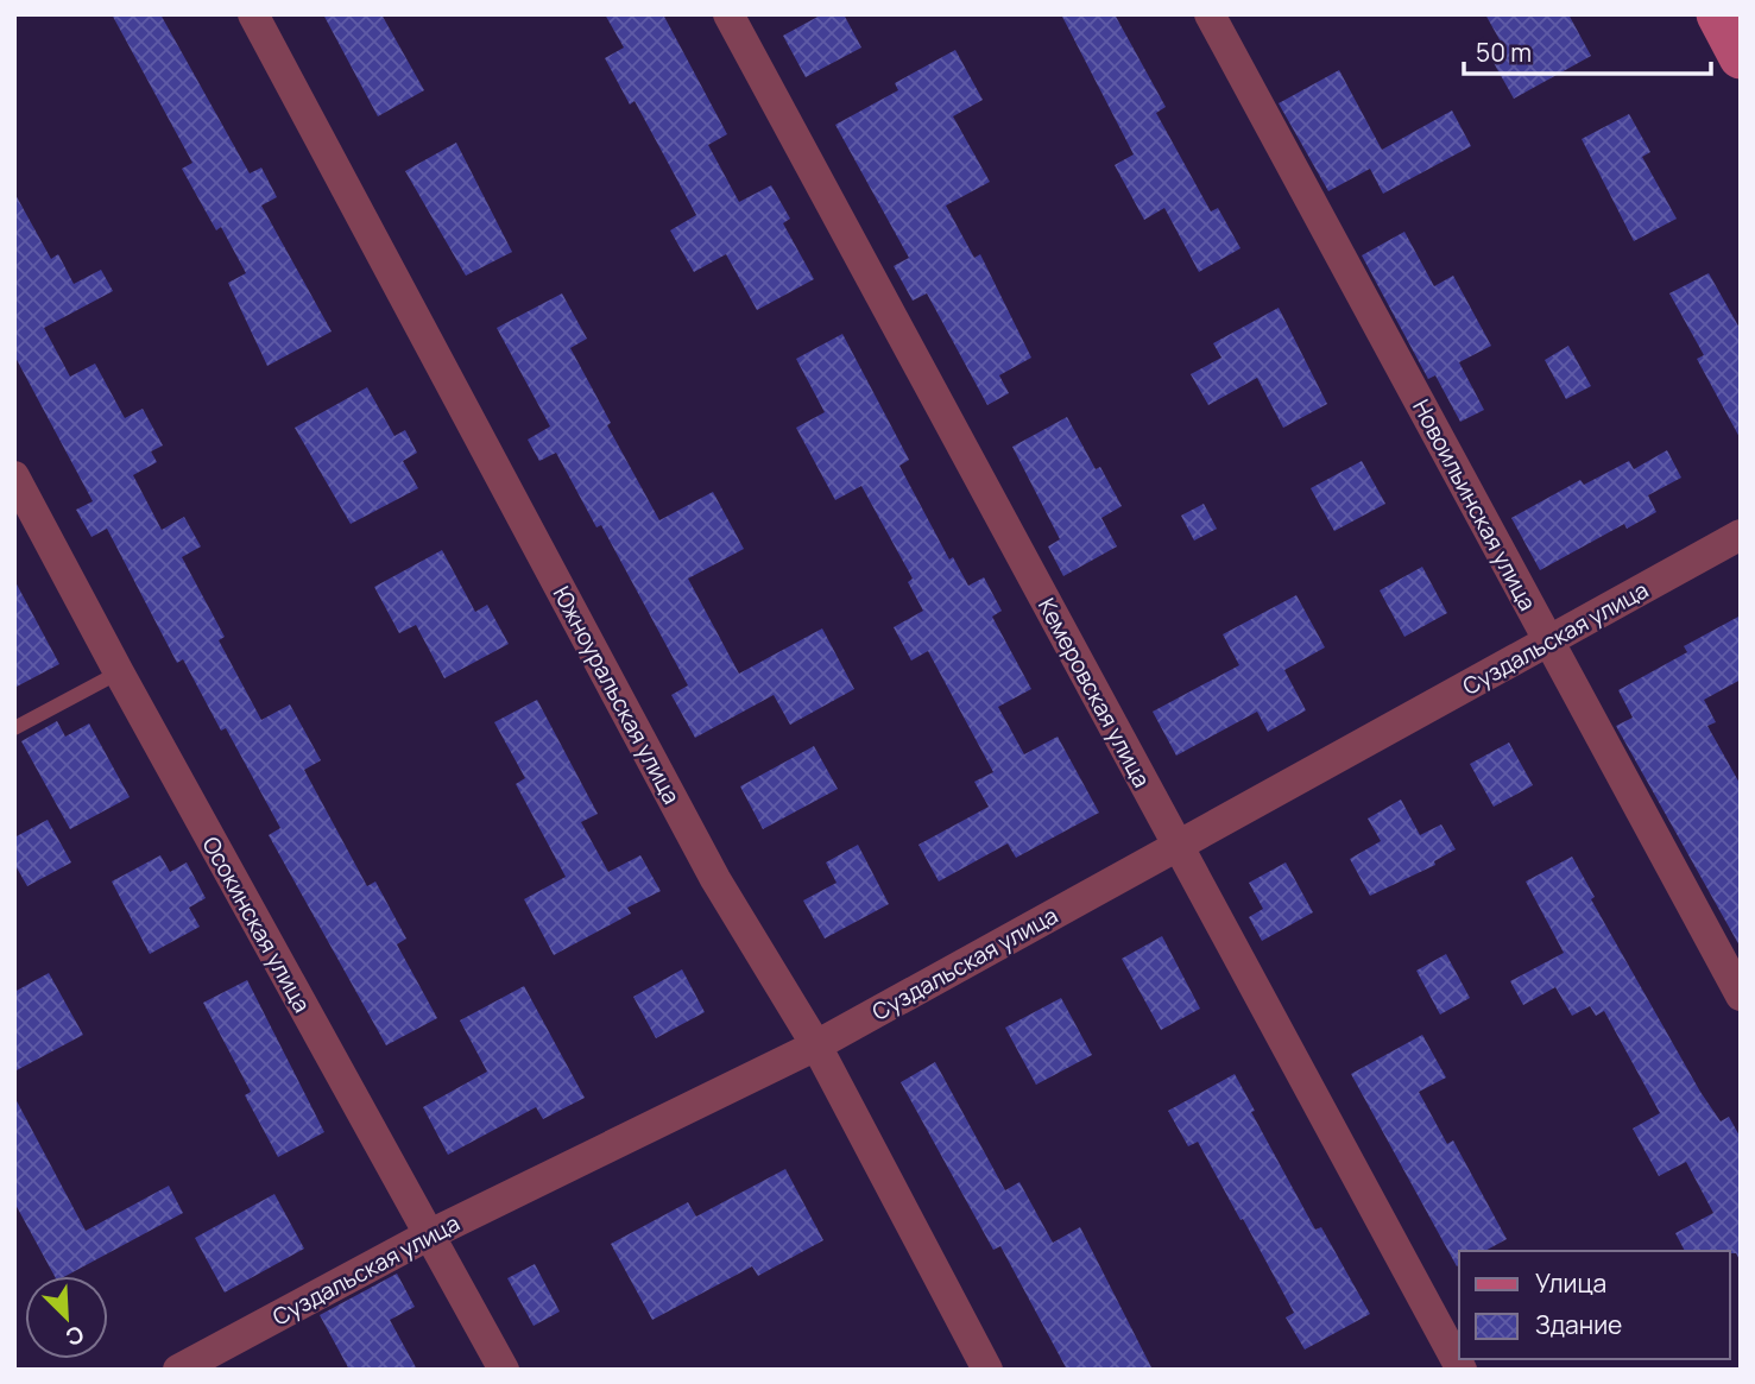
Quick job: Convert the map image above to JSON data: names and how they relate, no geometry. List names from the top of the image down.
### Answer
{
  "streets": {
    "street": [
      "Новоильинская улица",
      "Суздальская улица",
      "Кемеровская улица",
      "Южноуральская улица",
      "Осокинская улица"
    ]
  },
  "crossings": [
    ["Новоильинская улица", "Суздальская улица"],
    ["Суздальская улица", "Кемеровская улица"],
    ["Суздальская улица", "Южноуральская улица"],
    ["Суздальская улица", "Осокинская улица"]
  ],
  "legend": ["Улица", "Здание"],
  "scale_bar": "50 m",
  "north": "bottom right"
}
